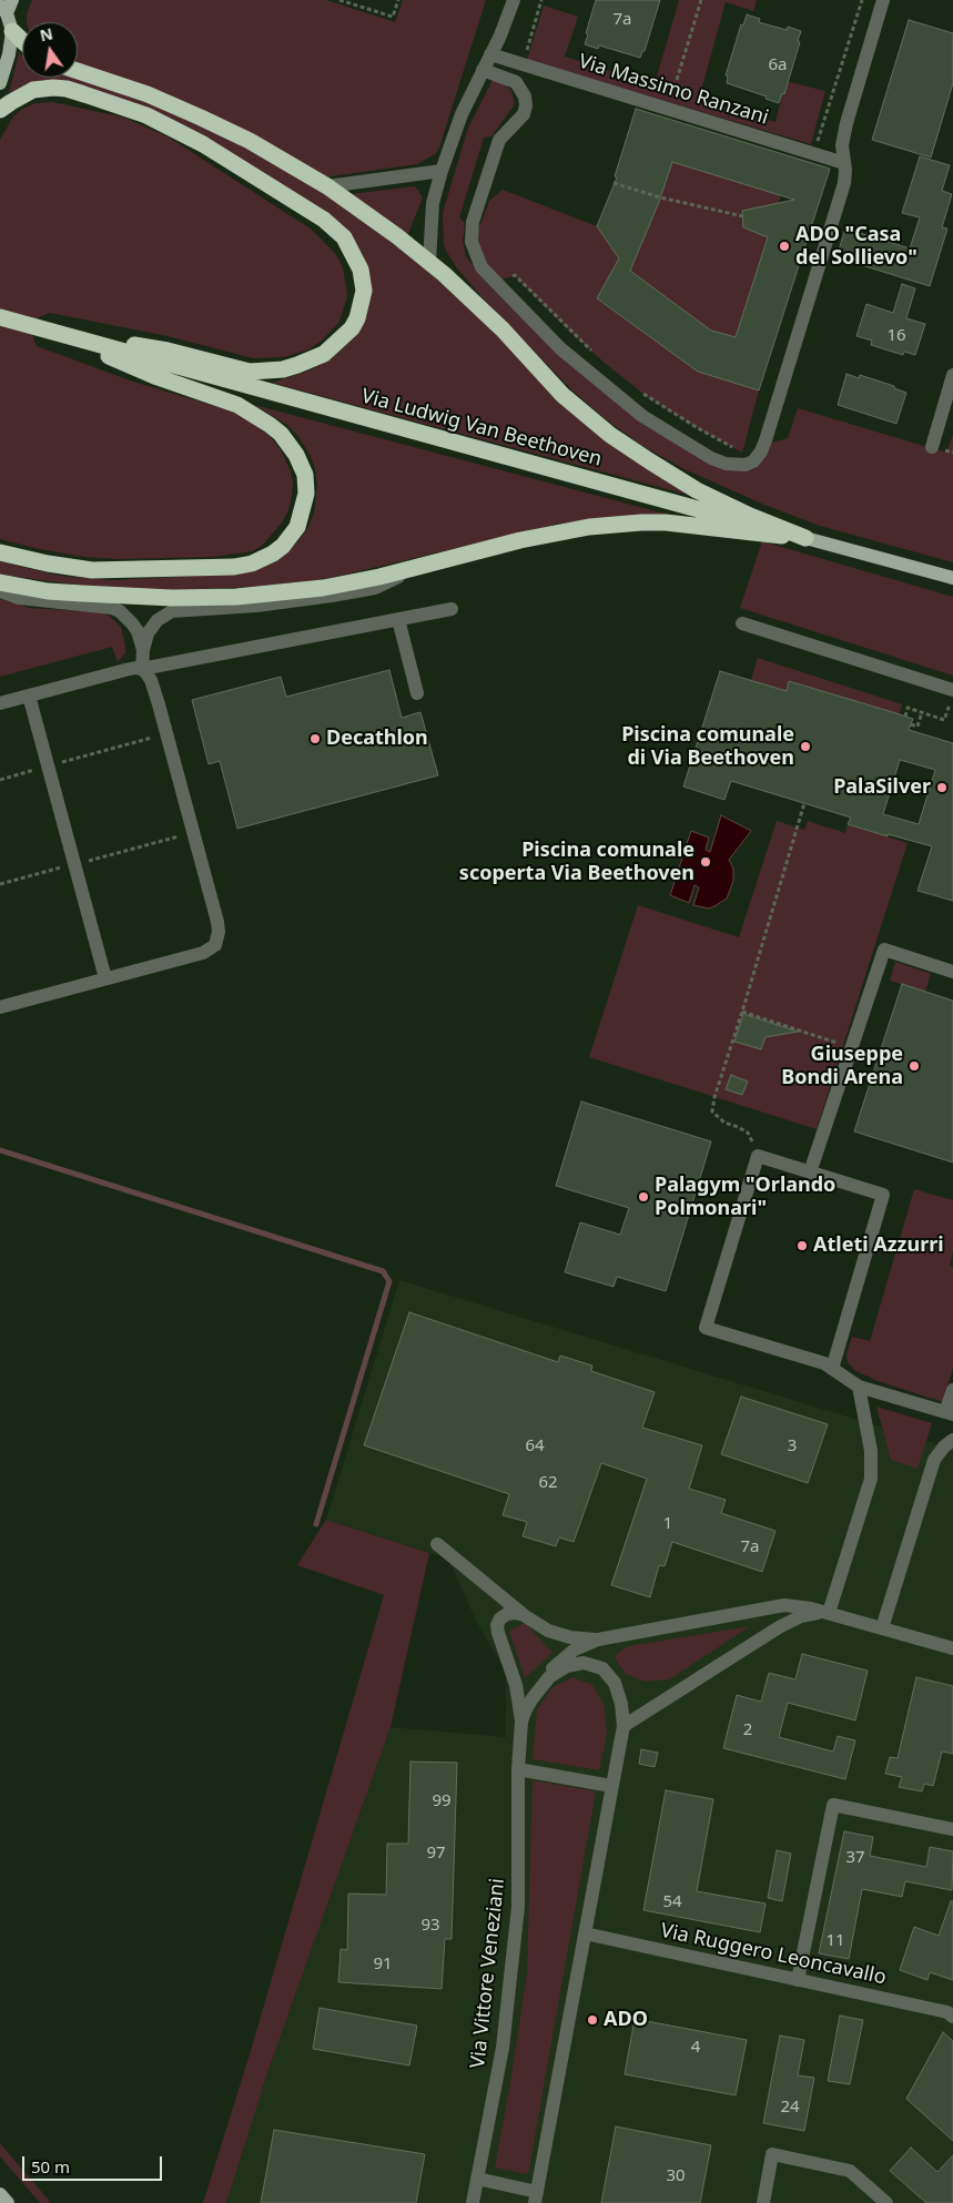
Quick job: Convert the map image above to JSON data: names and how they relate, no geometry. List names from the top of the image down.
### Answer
{
  "streets": {
    "highway": ["Via Ludwig Van Beethoven"],
    "street": ["Via Massimo Ranzani", "Via Ruggero Leoncavallo", "Via Vittore Veneziani"]
  },
  "crossings": [
    ["Via Ruggero Leoncavallo", "Via Vittore Veneziani"]
  ],
  "places": [
    "ADO \"Casa del Sollievo\"",
    "Decathlon",
    "Piscina comunale di Via Beethoven",
    "PalaSilver",
    "Piscina comunale scoperta Via Beethoven",
    "Giuseppe Bondi Arena",
    "Palagym \"Orlando Polmonari\"",
    "Atleti Azzurri",
    "ADO"
  ],
  "house_numbers": [
    "7a",
    "6a",
    "16",
    "64",
    "3",
    "62",
    "1",
    "7a",
    "2",
    "99",
    "97",
    "37",
    "54",
    "93",
    "11",
    "91",
    "4",
    "24",
    "30"
  ],
  "scale_bar": "50 m",
  "north": "top"
}
